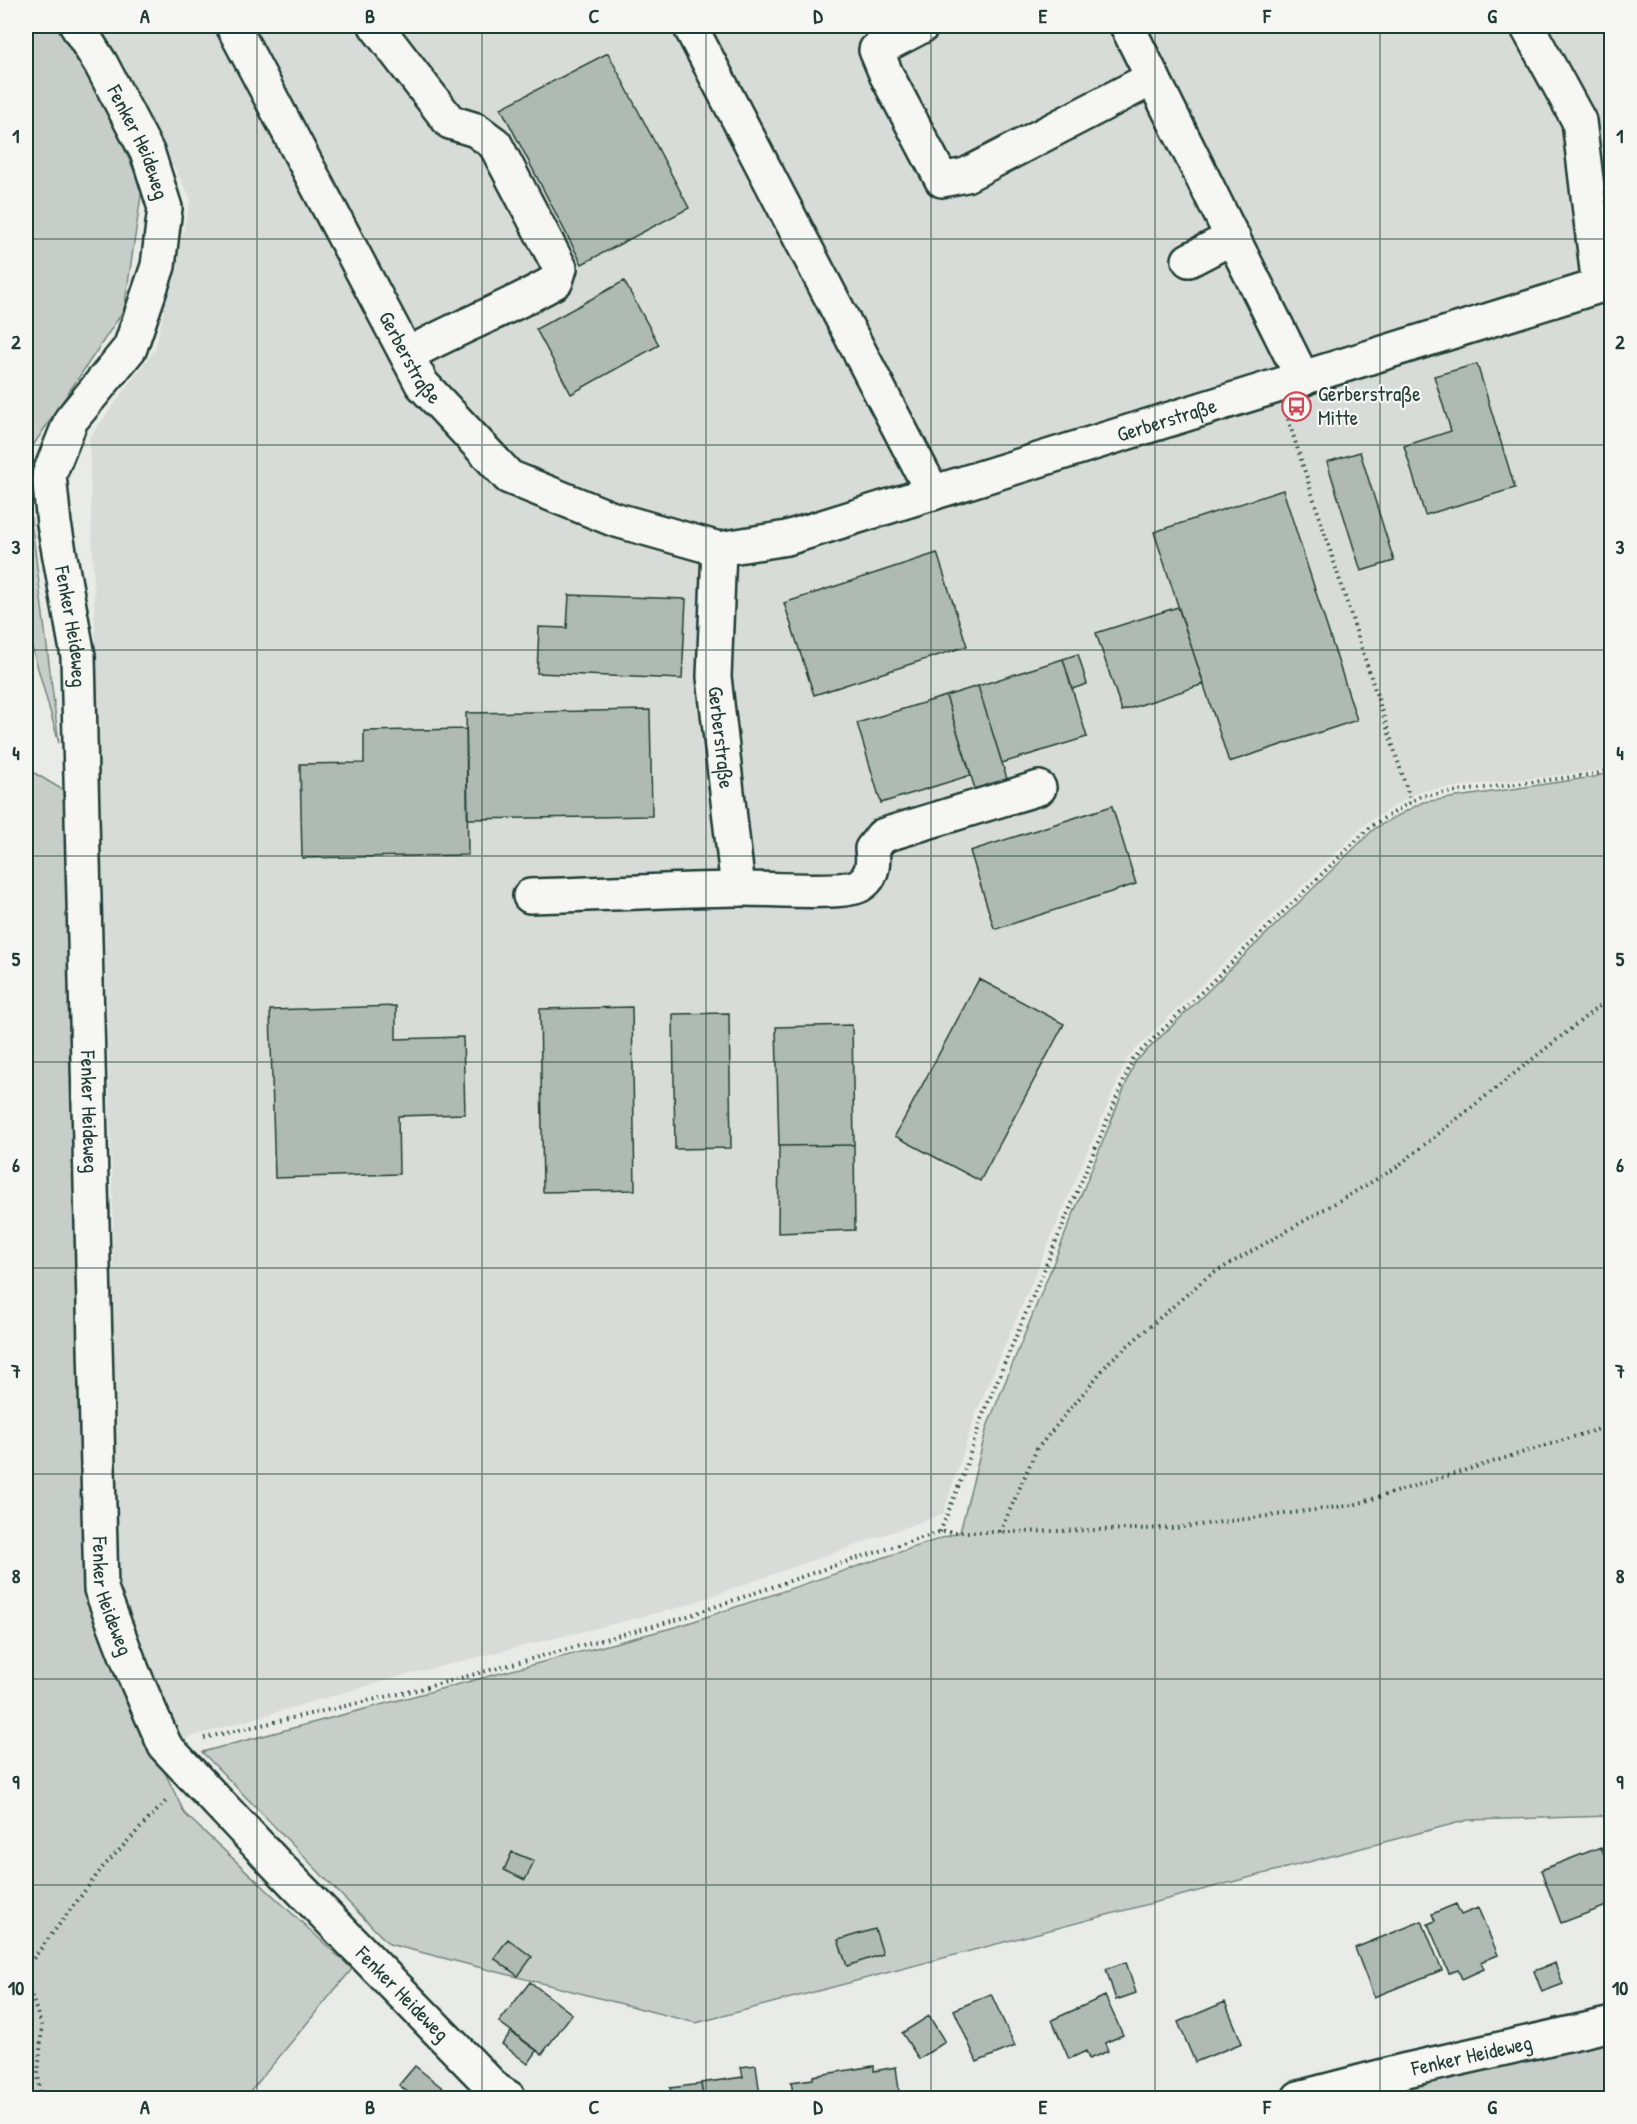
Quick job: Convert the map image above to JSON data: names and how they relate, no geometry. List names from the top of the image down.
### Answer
{
  "streets": {
    "street": ["Fenker Heideweg", "Gerberstraße"]
  },
  "places": {
    "bus stop": ["Gerberstraße Mitte"]
  },
  "grid": {
    "columns": [
      "A",
      "B",
      "C",
      "D",
      "E",
      "F",
      "G"
    ],
    "rows": [
      "1",
      "2",
      "3",
      "4",
      "5",
      "6",
      "7",
      "8",
      "9",
      "10"
    ]
  }
}
